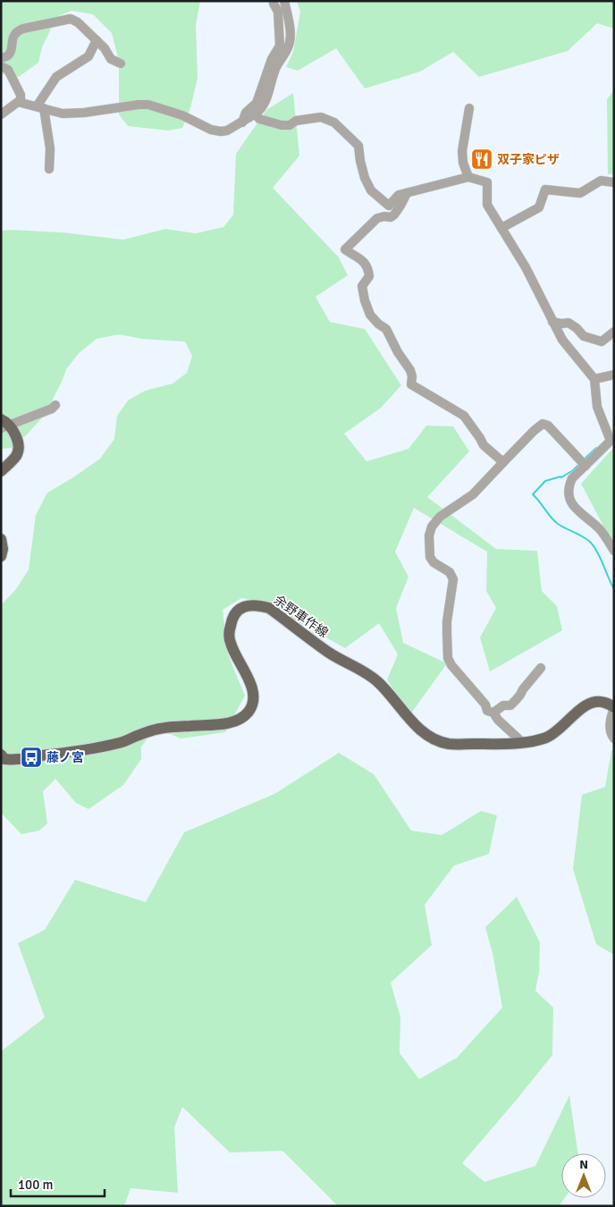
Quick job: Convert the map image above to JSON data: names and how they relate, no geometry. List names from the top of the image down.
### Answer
{
  "streets": {
    "main road": ["余野車作線"]
  },
  "places": {
    "restaurant": ["双子家ピザ"],
    "bus stop": ["藤ノ宮"]
  },
  "scale_bar": "100 m",
  "north": "top"
}
